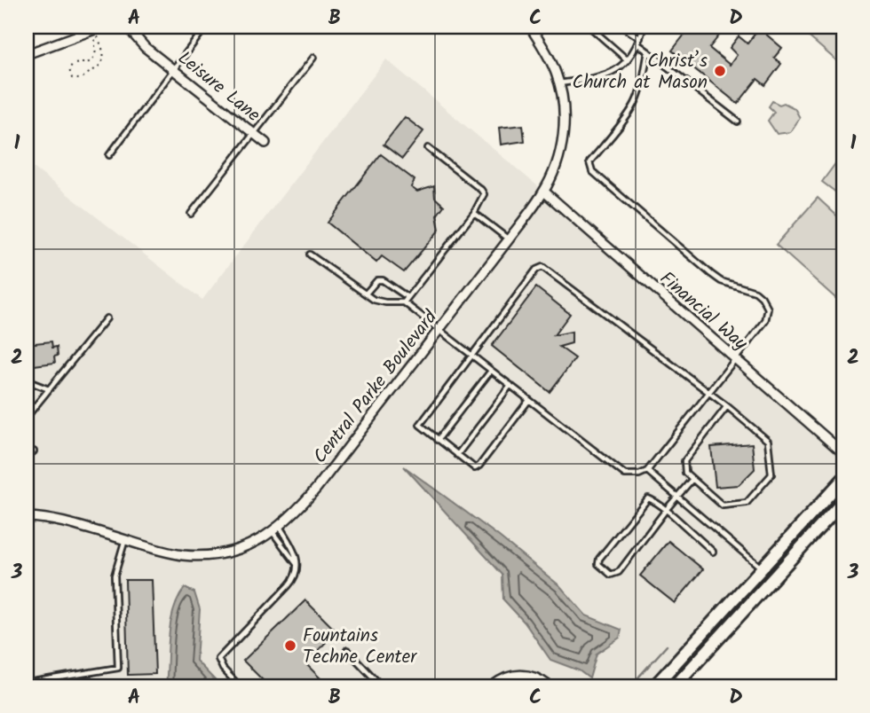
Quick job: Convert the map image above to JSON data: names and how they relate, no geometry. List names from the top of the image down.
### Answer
{
  "streets": {
    "street": ["Leisure Lane", "Financial Way", "Central Parke Boulevard"]
  },
  "crossings": [
    ["Financial Way", "Central Parke Boulevard"]
  ],
  "places": ["Christ’s Church at Mason", "Fountains Techne Center"],
  "grid": {
    "columns": [
      "A",
      "B",
      "C",
      "D"
    ],
    "rows": ["1", "2", "3"]
  }
}
